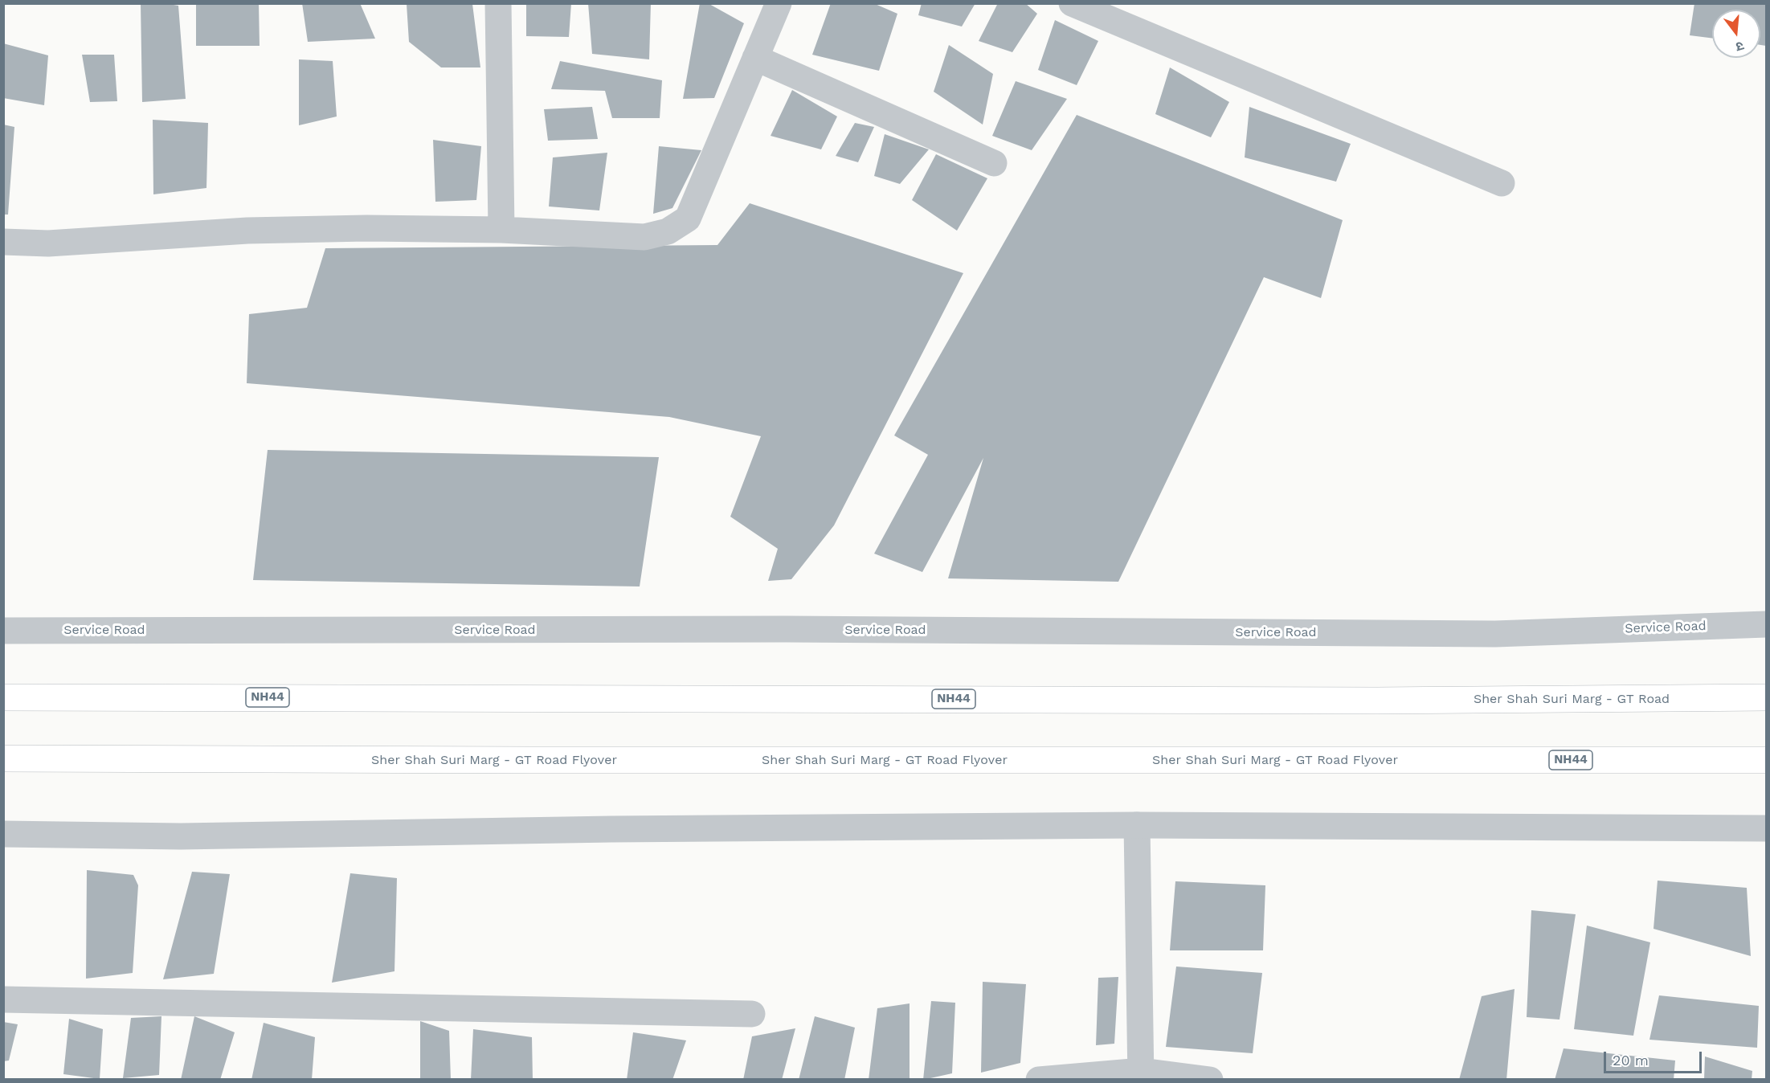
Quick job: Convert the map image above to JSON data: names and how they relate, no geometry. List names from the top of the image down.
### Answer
{
  "streets": {
    "highway": ["NH44", "Sher Shah Suri Marg - GT Road", "Sher Shah Suri Marg - GT Road Flyover"],
    "street": ["Service Road"]
  },
  "scale_bar": "20 m",
  "north": "bottom"
}
